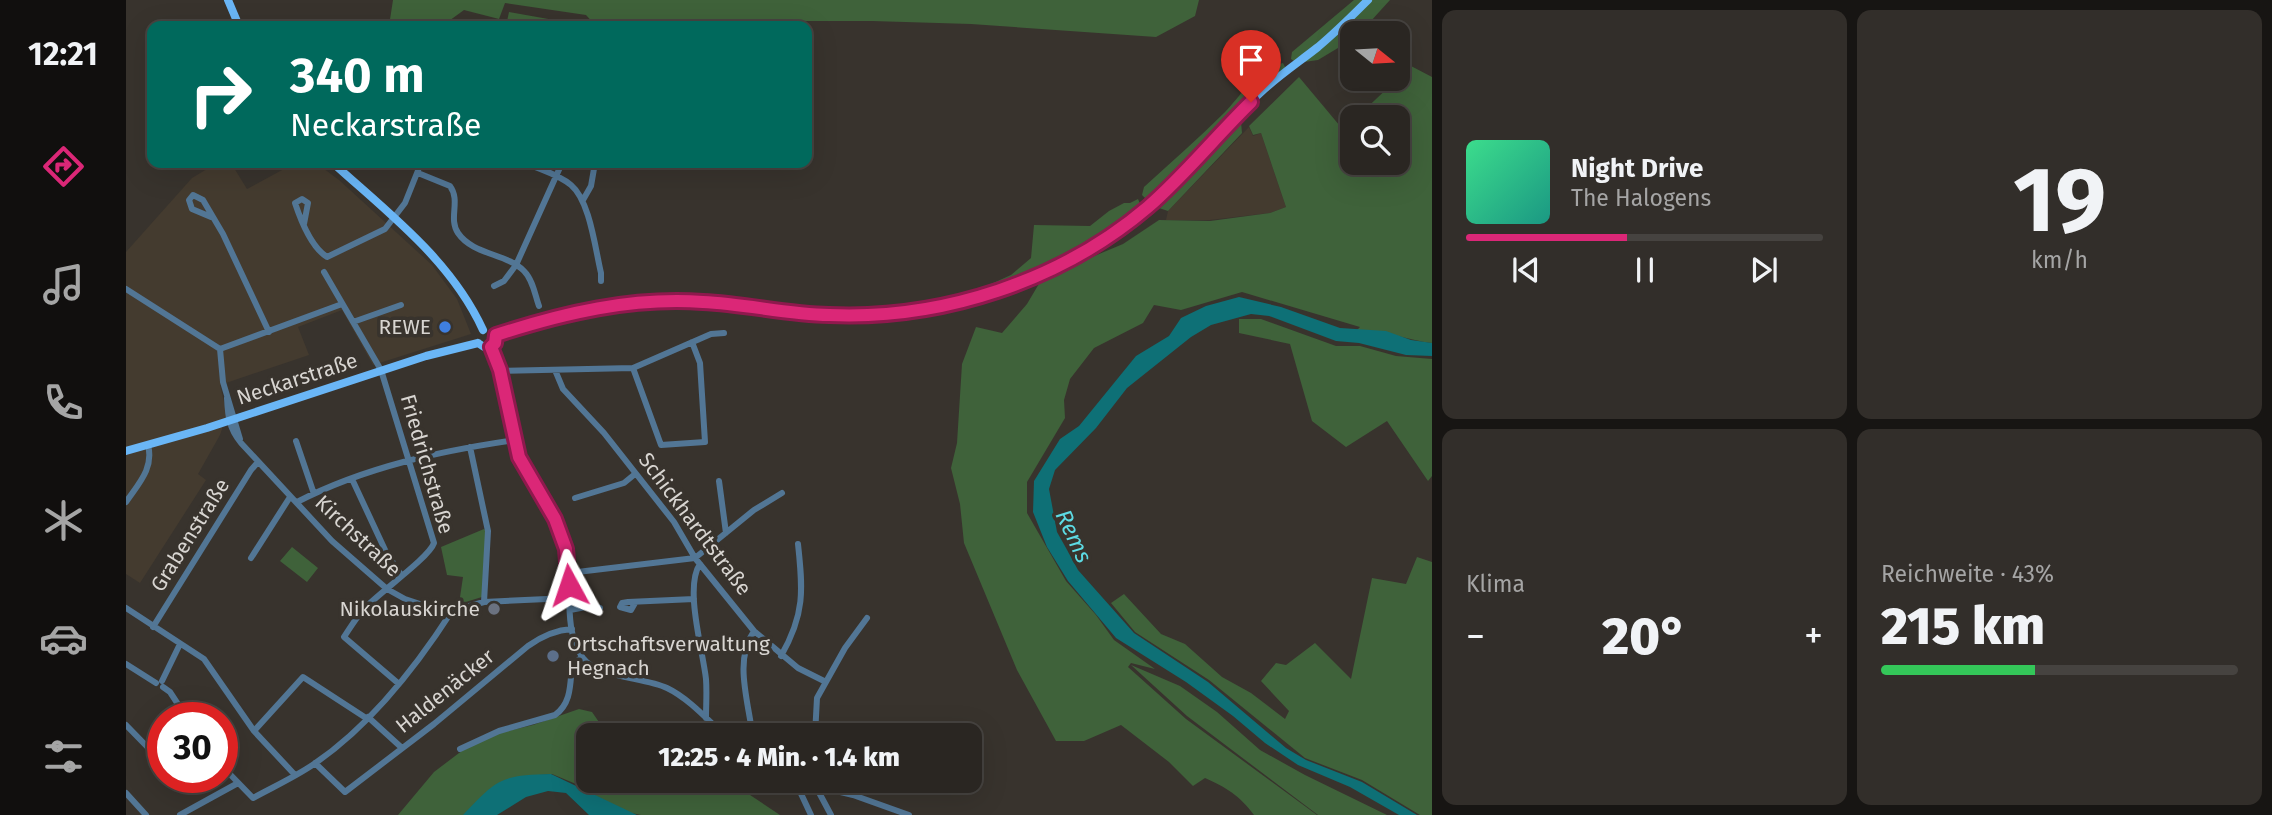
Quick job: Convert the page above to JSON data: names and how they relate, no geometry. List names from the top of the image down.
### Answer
{
  "streets": {
    "main road": ["Neckarstraße"],
    "street": [
      "Friedrichstraße",
      "Schickhardtstraße",
      "Grabenstraße",
      "Kirchstraße",
      "Haldenäcker"
    ]
  },
  "crossings": [
    ["Neckarstraße", "Friedrichstraße"],
    ["Neckarstraße", "Kirchstraße"],
    ["Friedrichstraße", "Kirchstraße"],
    ["Grabenstraße", "Kirchstraße"]
  ],
  "water": ["Rems"],
  "places": ["REWE", "Nikolauskirche", "Ortschaftsverwaltung Hegnach"],
  "north": "right",
  "page": {
    "tabs": "12:21",
    "tile": [
      ["19", "km/h"],
      "Klima",
      ["Reichweite · 43%", "215 km"]
    ],
    "turn": ["340 m", "Neckarstraße"],
    "song": ["Night Drive", "The Halogens"],
    "heat": ["−", "20°", "+"],
    "limit": "30",
    "trip": "12:25 · 4 Min. · 1.4 km"
  }
}
